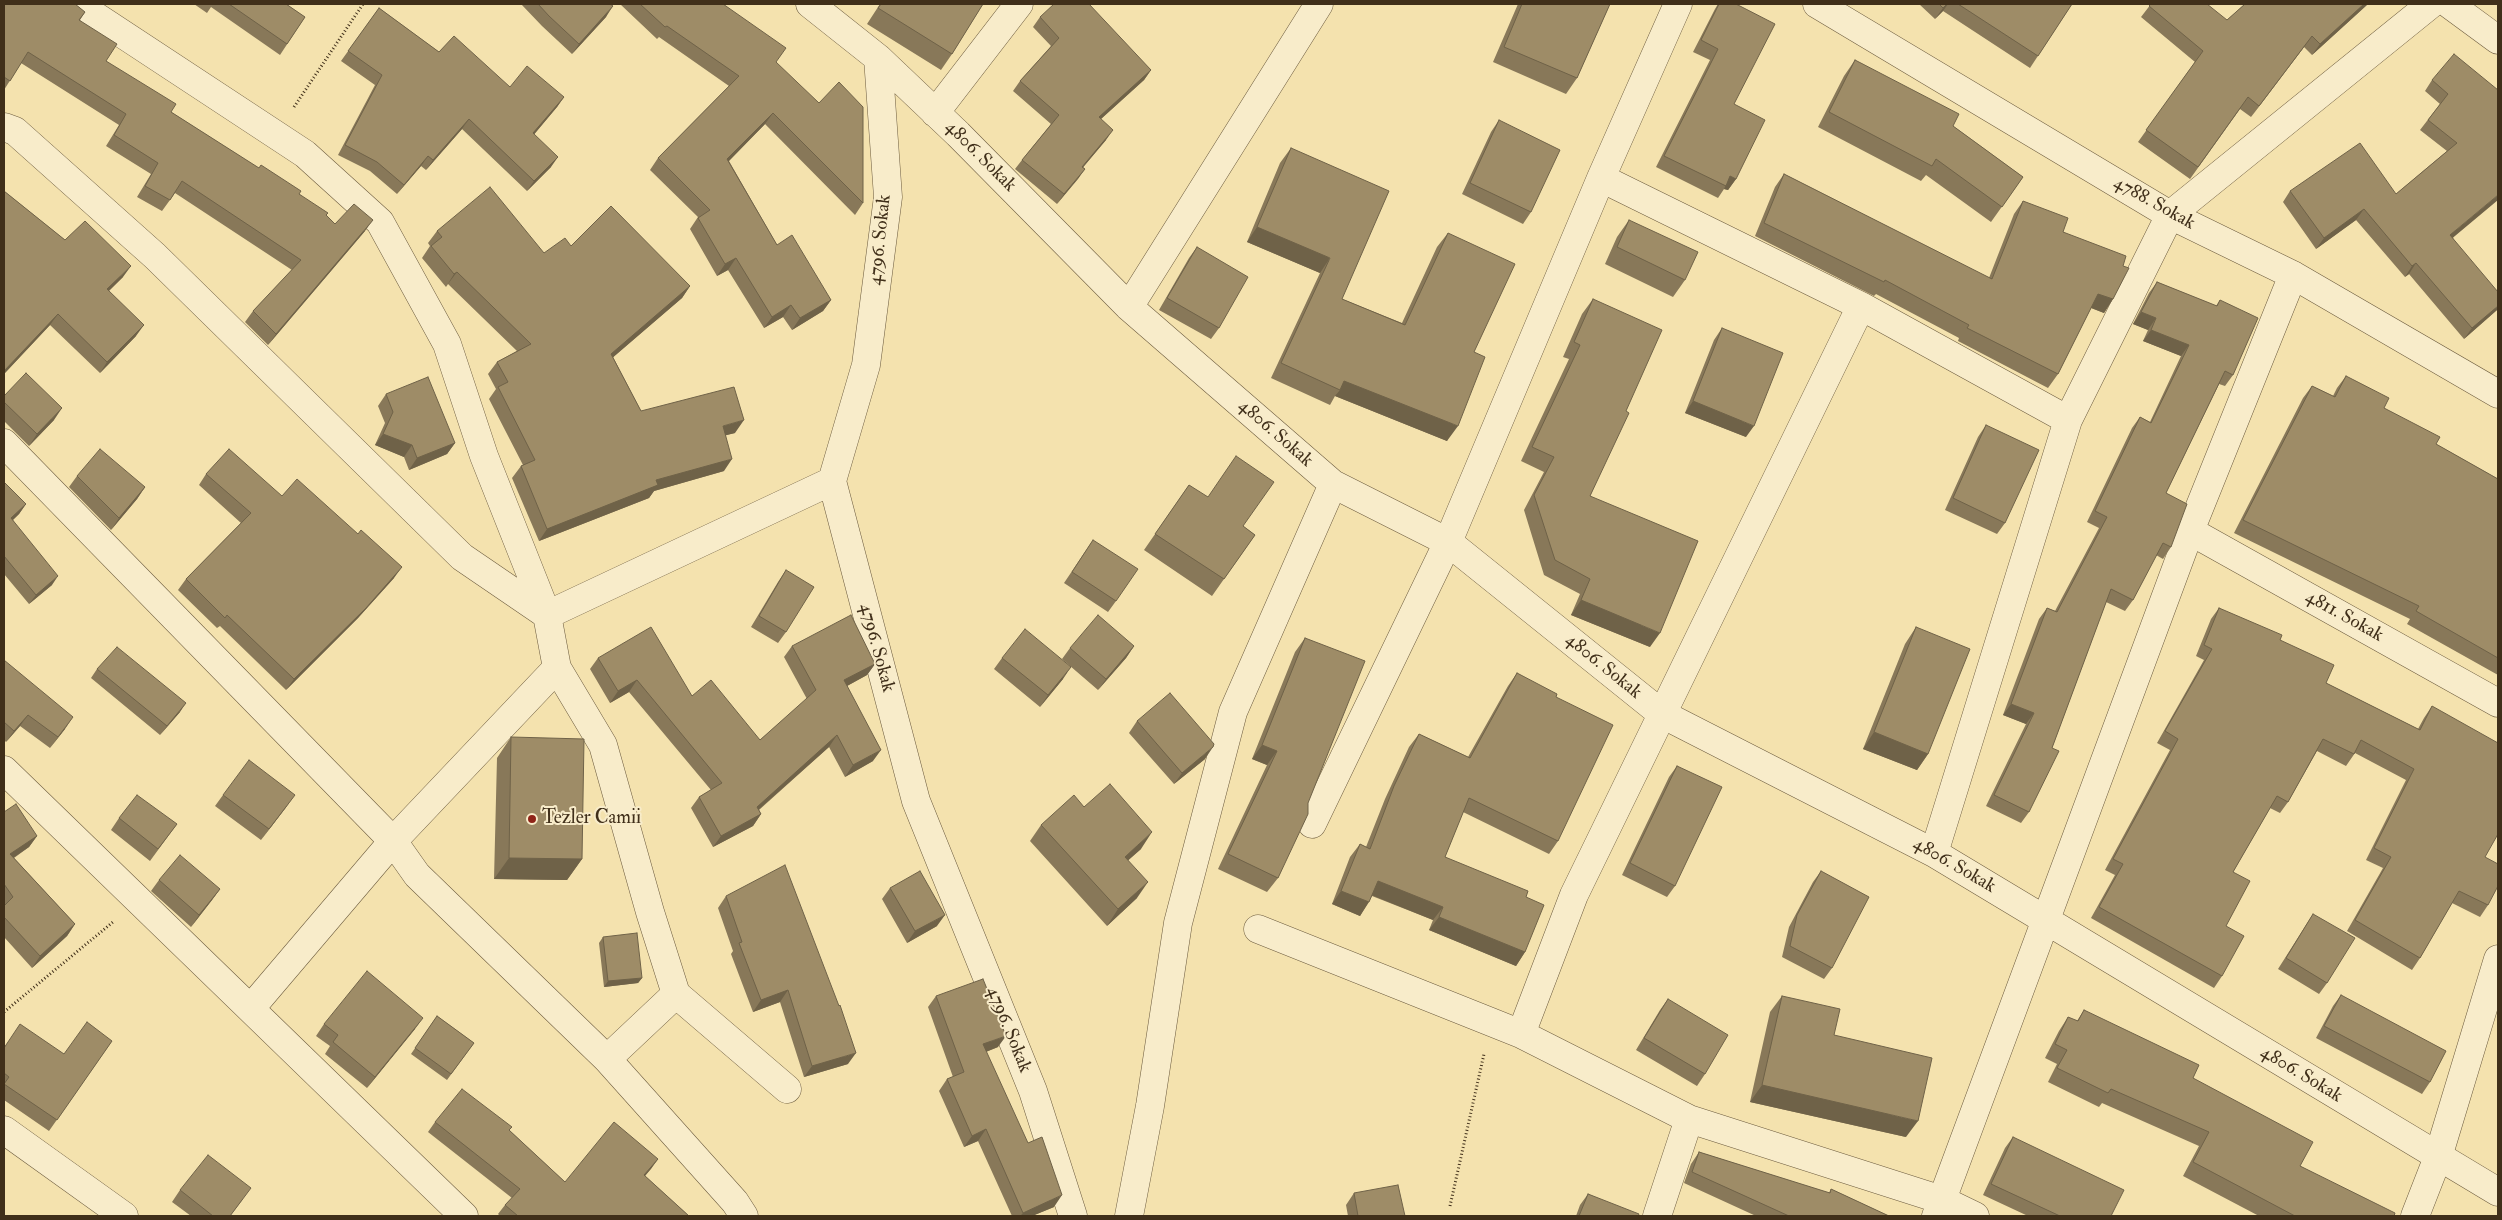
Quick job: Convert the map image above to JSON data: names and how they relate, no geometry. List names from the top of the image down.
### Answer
{
  "streets": {
    "street": [
      "4806. Sokak",
      "4788. Sokak",
      "4796. Sokak",
      "4811. Sokak"
    ]
  },
  "crossings": [
    ["4806. Sokak", "4796. Sokak"]
  ],
  "places": ["Tezler Camii"]
}
